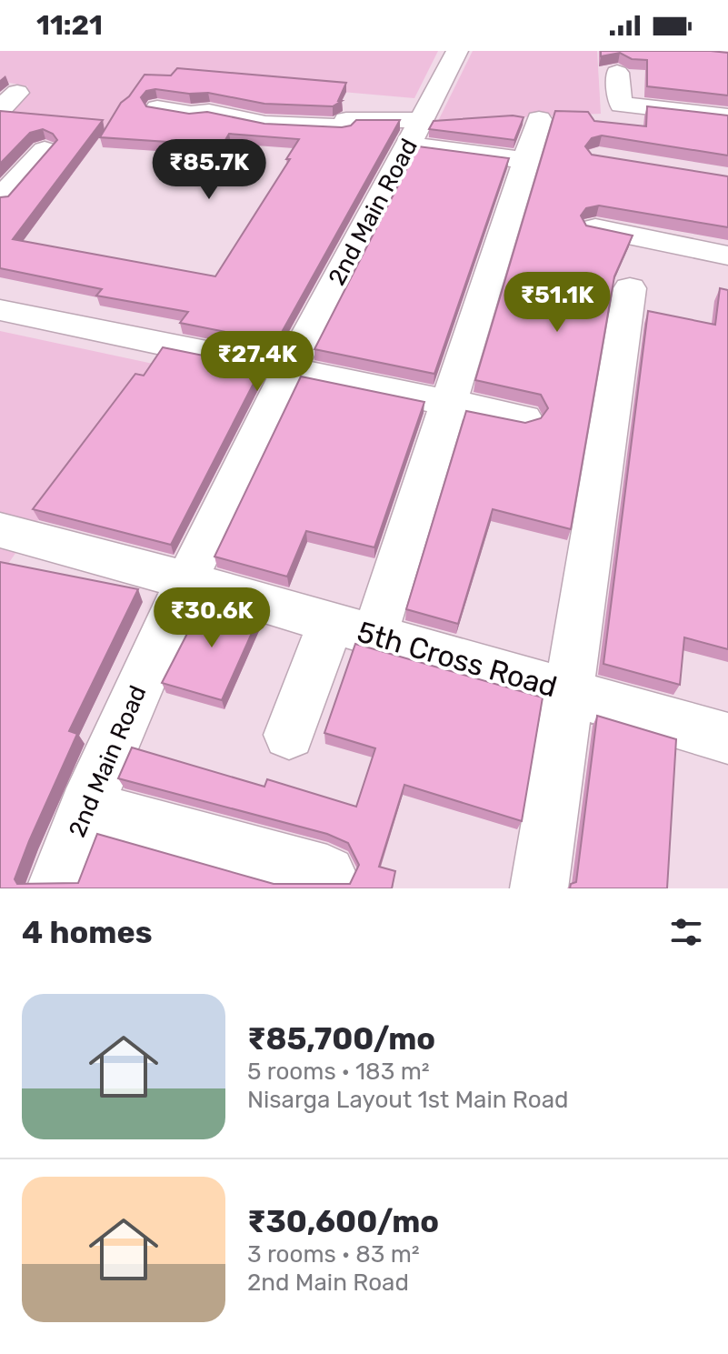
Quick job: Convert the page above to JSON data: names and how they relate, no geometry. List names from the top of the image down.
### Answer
{
  "streets": {
    "street": ["2nd Main Road", "5th Cross Road"]
  },
  "crossings": [
    ["2nd Main Road", "5th Cross Road"]
  ],
  "page": {
    "status": "11:21",
    "price": [
      "₹85.7K",
      "₹51.1K",
      "₹27.4K",
      "₹30.6K"
    ],
    "heading": "4 homes",
    "list": [
      {
        "name": "₹85,700/mo",
        "note": "5 rooms · 183 m² · Nisarga Layout 1st Main Road"
      },
      {
        "name": "₹30,600/mo",
        "note": "3 rooms · 83 m² · 2nd Main Road"
      }
    ]
  }
}
